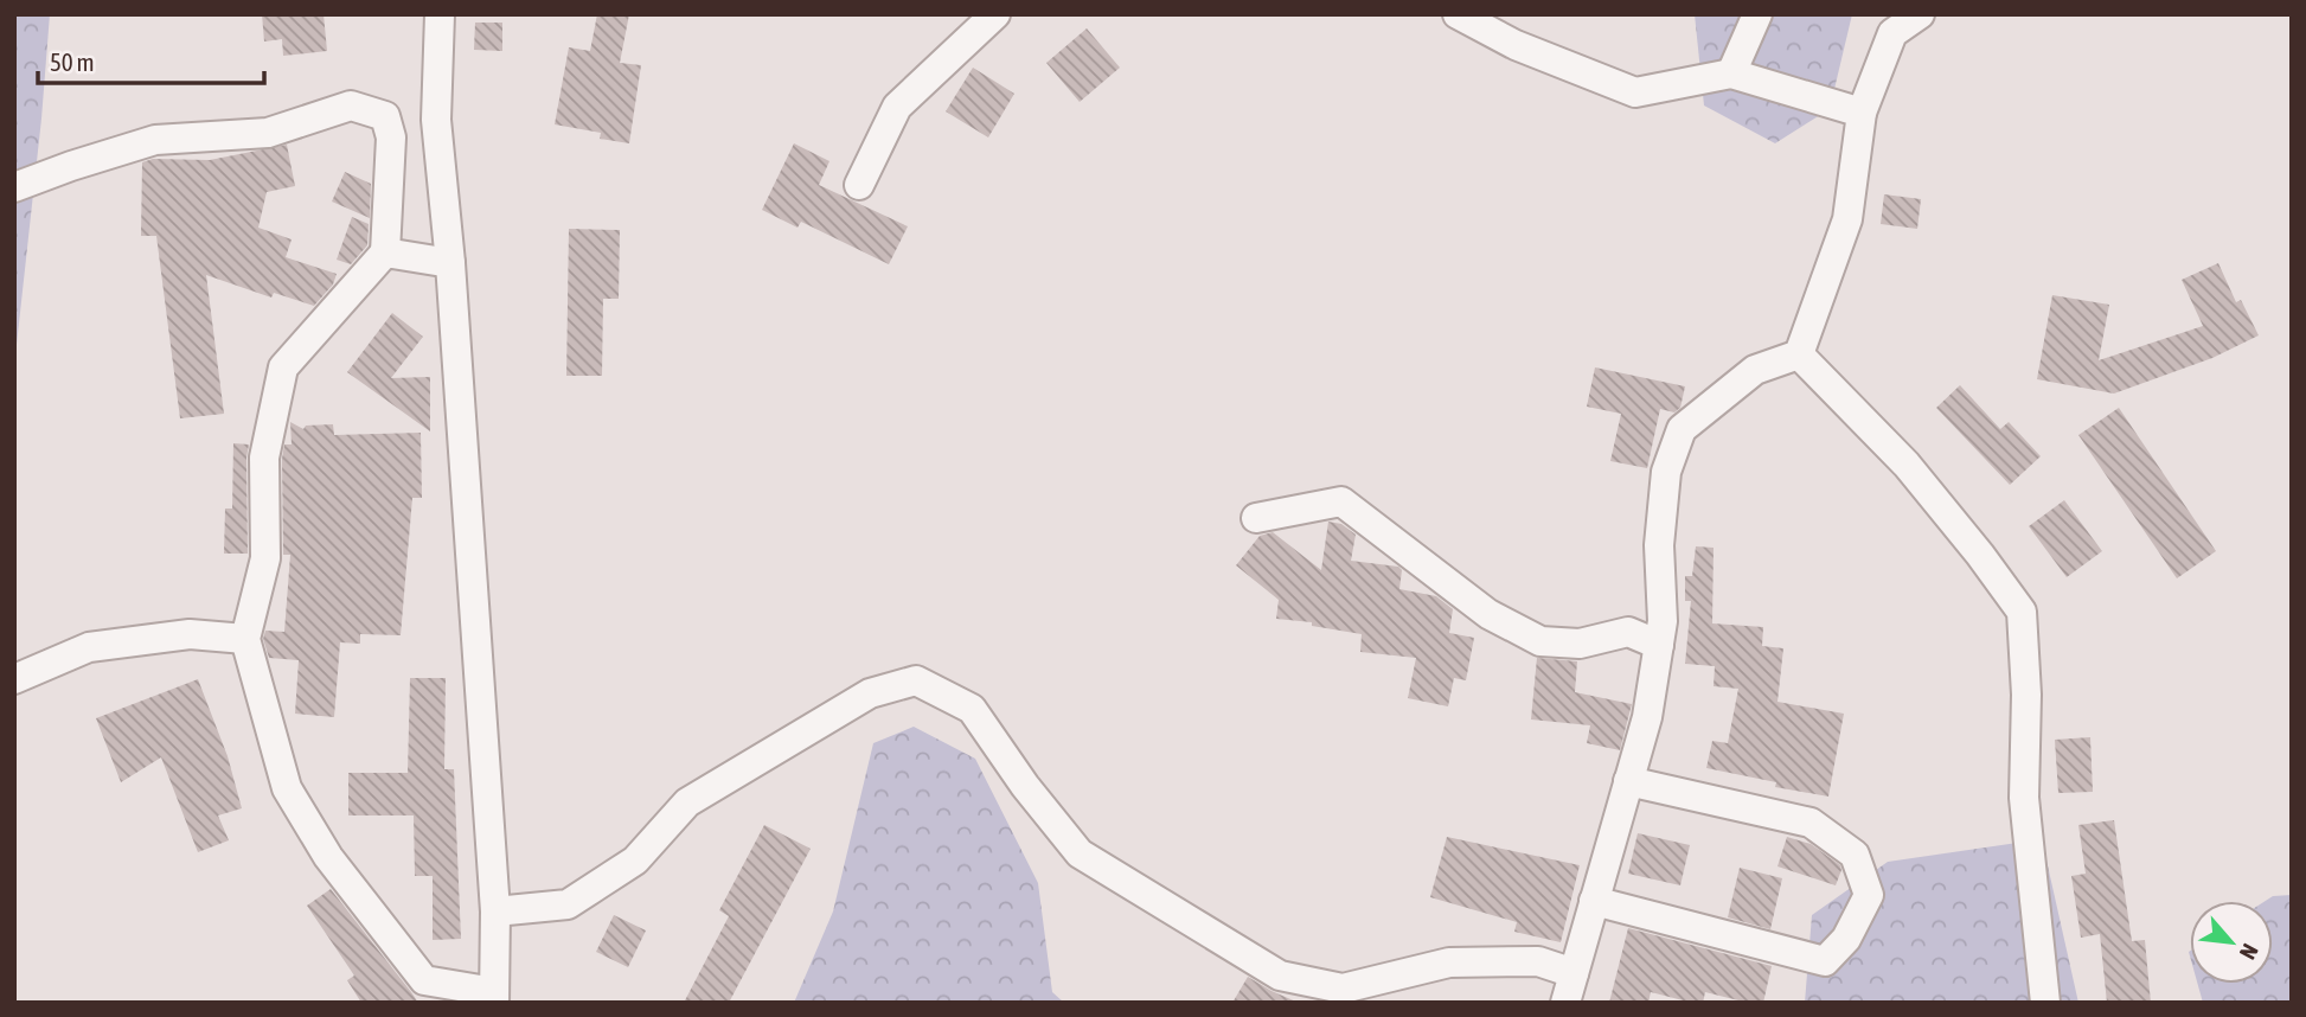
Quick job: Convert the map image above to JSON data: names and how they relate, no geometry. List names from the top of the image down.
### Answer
{
  "scale_bar": "50 m",
  "north": "bottom right"
}
